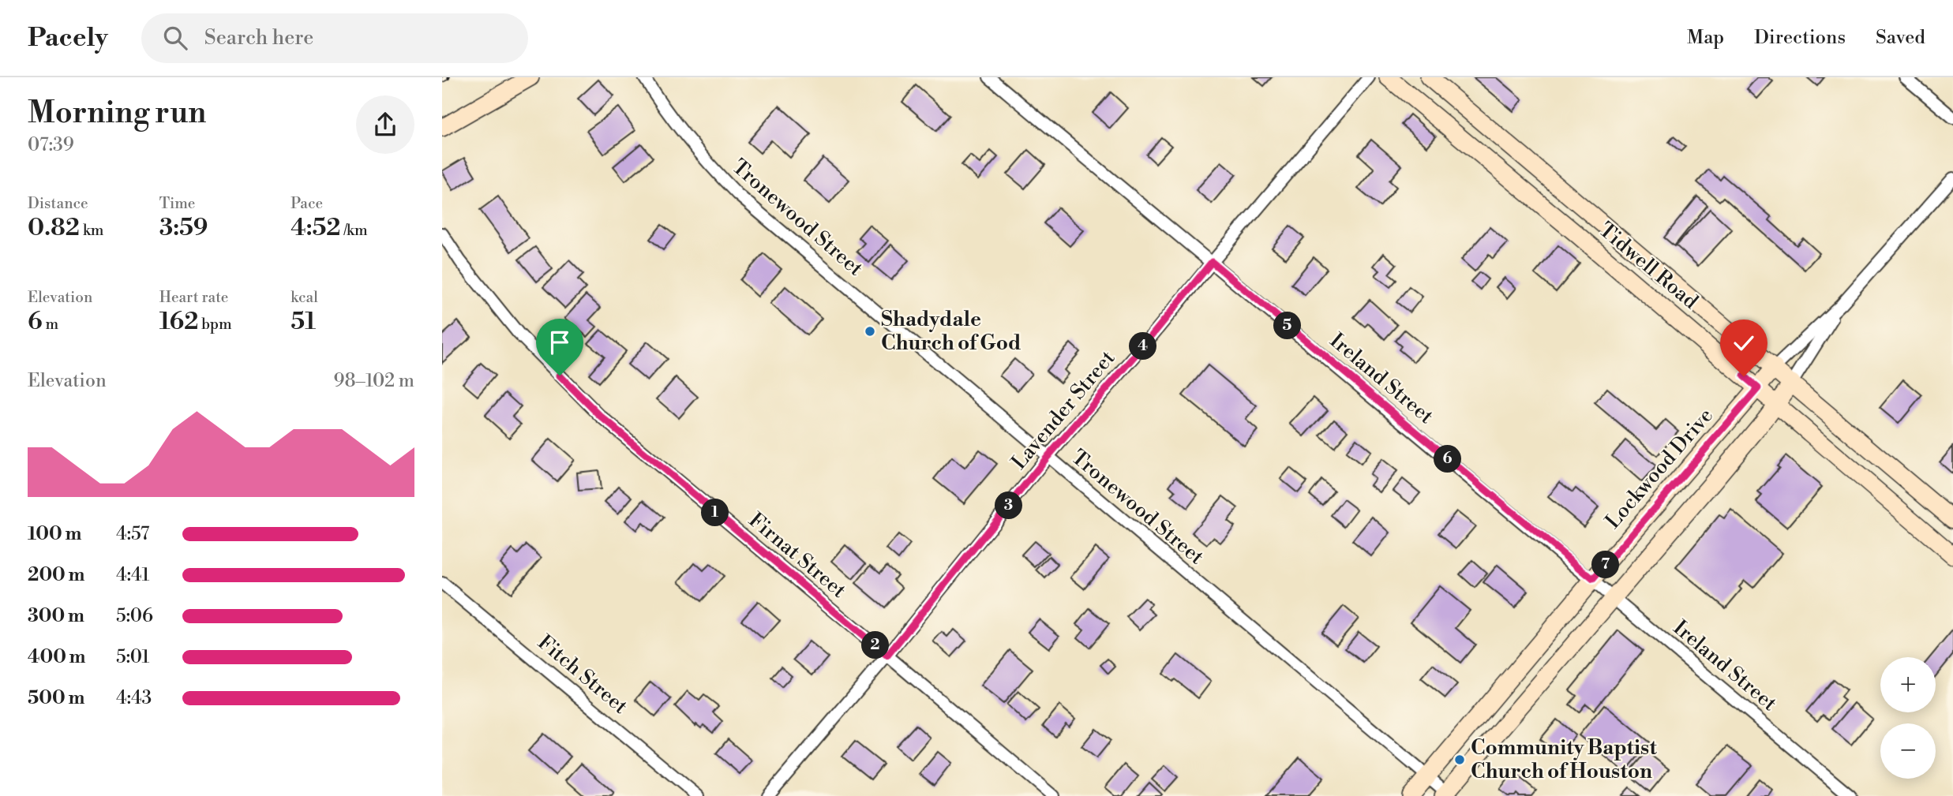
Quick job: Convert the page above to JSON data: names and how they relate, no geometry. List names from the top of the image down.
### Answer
{
  "streets": {
    "main road": ["Tidwell Road", "Lockwood Drive"],
    "street": [
      "Tronewood Street",
      "Ireland Street",
      "Lavender Street",
      "Firnat Street",
      "Fitch Street"
    ]
  },
  "crossings": [
    ["Tronewood Street", "Lavender Street"],
    ["Tronewood Street", "Lockwood Drive"],
    ["Tidwell Road", "Lockwood Drive"],
    ["Ireland Street", "Lavender Street"],
    ["Ireland Street", "Lockwood Drive"],
    ["Lavender Street", "Firnat Street"]
  ],
  "places": ["Shadydale Church of God", "Community Baptist Church of Houston"],
  "page": {
    "header": "Pacely",
    "search": "Search here",
    "nav": ["Map", "Directions", "Saved"],
    "heading": ["Morning run", "07:39"],
    "stats": [
      ["Distance", "0.82 km"],
      ["Time", "3:59"],
      ["Pace", "4:52 /km"],
      ["Elevation", "6 m"],
      ["Heart rate", "162 bpm"],
      ["kcal", "51"]
    ],
    "pins": [
      "5",
      "4",
      "6",
      "3",
      "1",
      "7",
      "2"
    ],
    "chart": ["Elevation", "98–102 m"],
    "list": [
      {
        "name": "100 m",
        "note": "4:57"
      },
      {
        "name": "200 m",
        "note": "4:41"
      },
      {
        "name": "300 m",
        "note": "5:06"
      },
      {
        "name": "400 m",
        "note": "5:01"
      },
      {
        "name": "500 m",
        "note": "4:43"
      }
    ],
    "map_buttons": ["+", "−"]
  }
}
